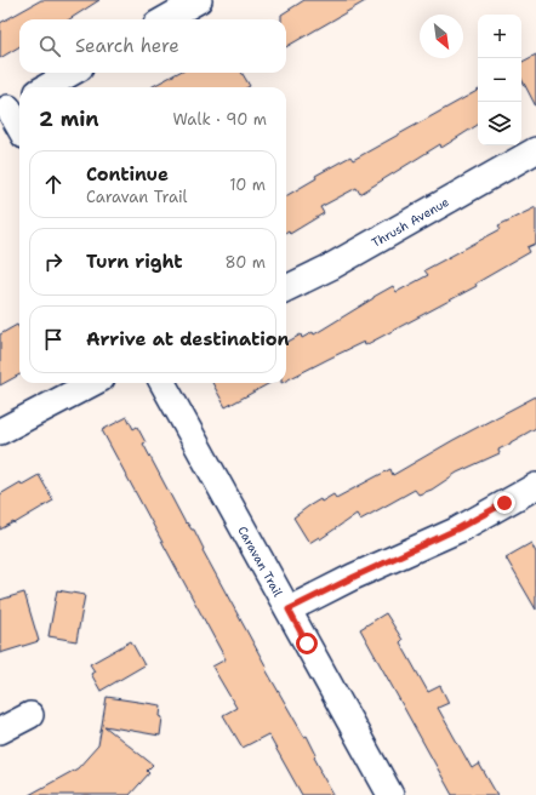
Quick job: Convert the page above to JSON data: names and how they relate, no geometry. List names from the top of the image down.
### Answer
{
  "streets": {
    "street": ["Thrush Avenue", "Caravan Trail"]
  },
  "north": "bottom right",
  "page": {
    "map_buttons": ["+", "−"],
    "search": "Search here",
    "heading": ["2 min", "Walk · 90 m"],
    "list": [
      ["Continue", "Caravan Trail", "10 m"],
      ["Turn right", "80 m"],
      "Arrive at destination"
    ]
  }
}
